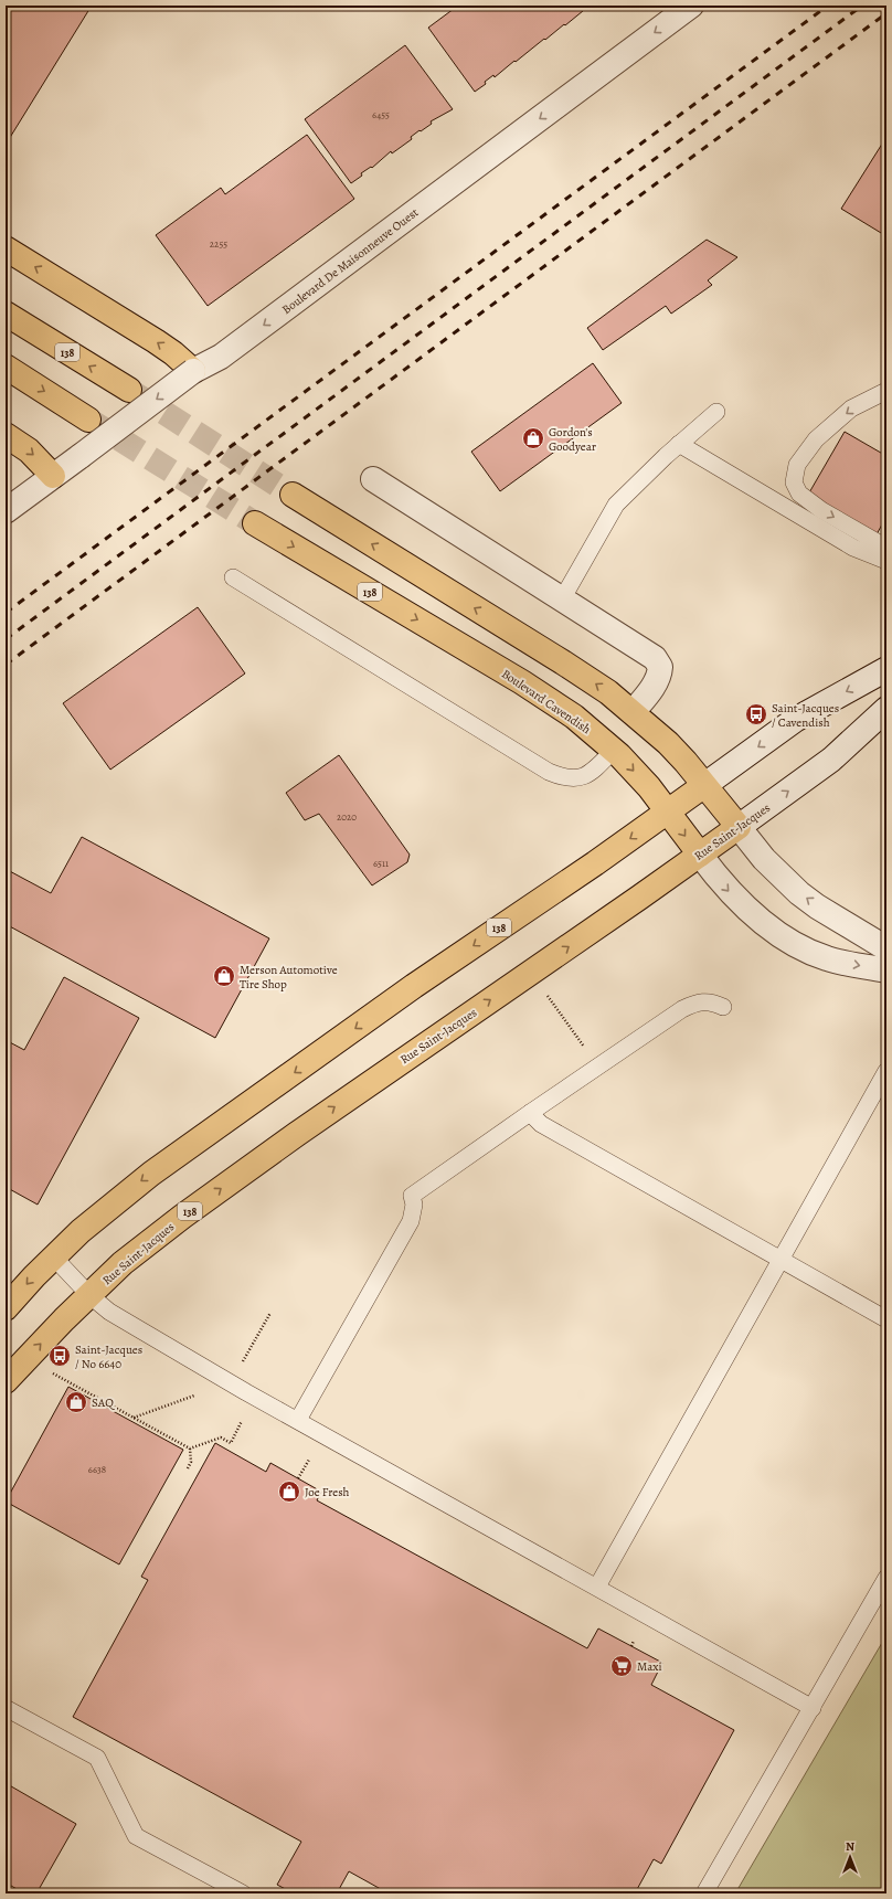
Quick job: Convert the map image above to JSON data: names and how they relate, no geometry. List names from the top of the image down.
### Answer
{
  "streets": {
    "main road": ["138", "Boulevard Cavendish", "Rue Saint-Jacques"],
    "street": ["Boulevard De Maisonneuve Ouest"]
  },
  "crossings": [
    ["138", "Boulevard Cavendish"],
    ["Boulevard Cavendish", "Rue Saint-Jacques"]
  ],
  "one_way": ["Boulevard De Maisonneuve Ouest", "Rue Saint-Jacques"],
  "places": {
    "shop": [
      "Gordon's Goodyear",
      "Merson Automotive Tire Shop",
      "SAQ",
      "Joe Fresh"
    ],
    "bus stop": ["Saint-Jacques / Cavendish", "Saint-Jacques / No 6640"],
    "supermarket": ["Maxi"]
  },
  "house_numbers": [
    "6455",
    "2255",
    "2020",
    "6511",
    "6638"
  ],
  "north": "top"
}
